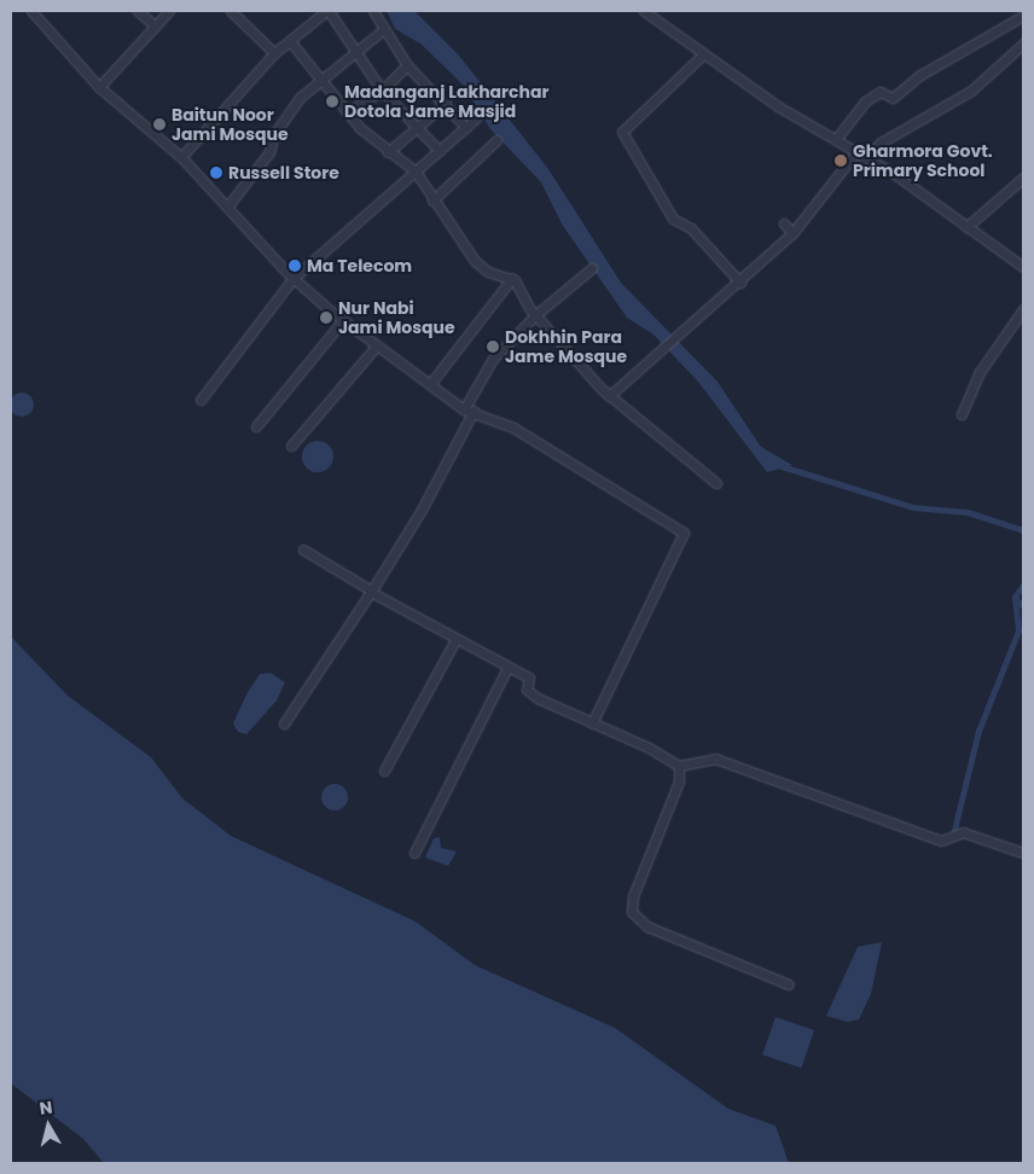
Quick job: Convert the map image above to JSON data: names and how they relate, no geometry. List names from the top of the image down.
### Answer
{
  "places": [
    "Madanganj Lakharchar Dotola Jame Masjid",
    "Baitun Noor Jami Mosque",
    "Gharmora Govt. Primary School",
    "Russell Store",
    "Ma Telecom",
    "Nur Nabi Jami Mosque",
    "Dokhhin Para Jame Mosque"
  ],
  "north": "top"
}
